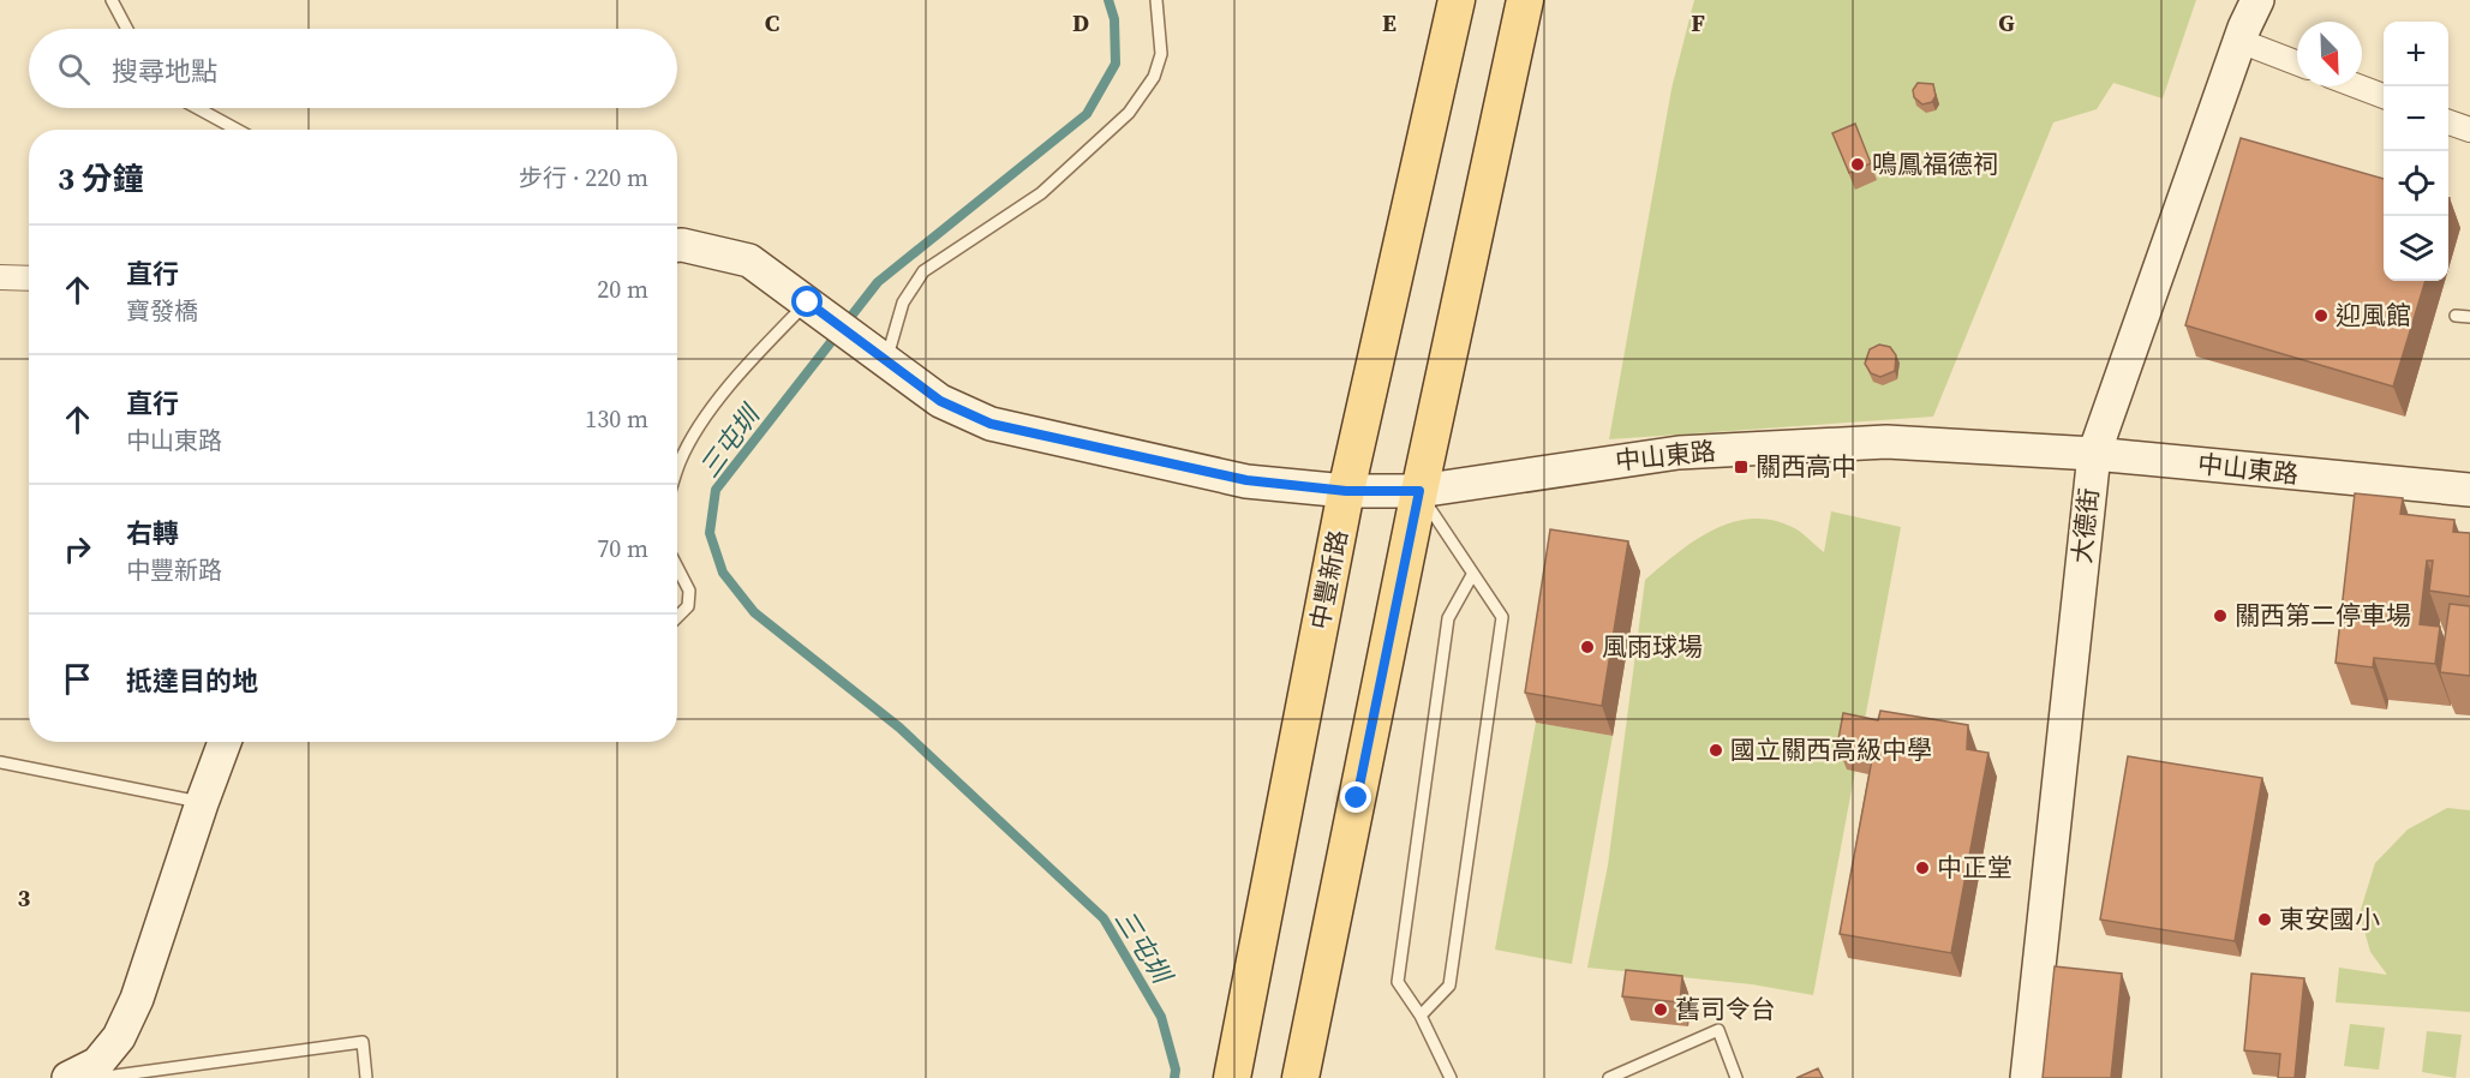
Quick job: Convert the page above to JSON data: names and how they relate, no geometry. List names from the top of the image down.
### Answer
{
  "streets": {
    "main road": ["中豐新路"],
    "street": ["中山東路", "大德街"]
  },
  "crossings": [
    ["中山東路", "大德街"],
    ["中山東路", "中豐新路"]
  ],
  "water": ["三屯圳"],
  "places": {
    "other": [
      "鳴鳳福德祠",
      "迎風館",
      "關西第二停車場",
      "風雨球場",
      "國立關西高級中學",
      "中正堂",
      "東安國小",
      "舊司令台"
    ],
    "transit": ["關西高中"]
  },
  "north": "bottom right",
  "page": {
    "map_buttons": ["+", "−"],
    "search": "搜尋地點",
    "heading": ["3 分鐘", "步行 · 220 m"],
    "list": [
      ["直行", "寶發橋", "20 m"],
      ["直行", "中山東路", "130 m"],
      ["右轉", "中豐新路", "70 m"],
      "抵達目的地"
    ]
  },
  "grid": {
    "columns": [
      "C",
      "D",
      "E",
      "F",
      "G"
    ],
    "rows": ["3"]
  }
}
